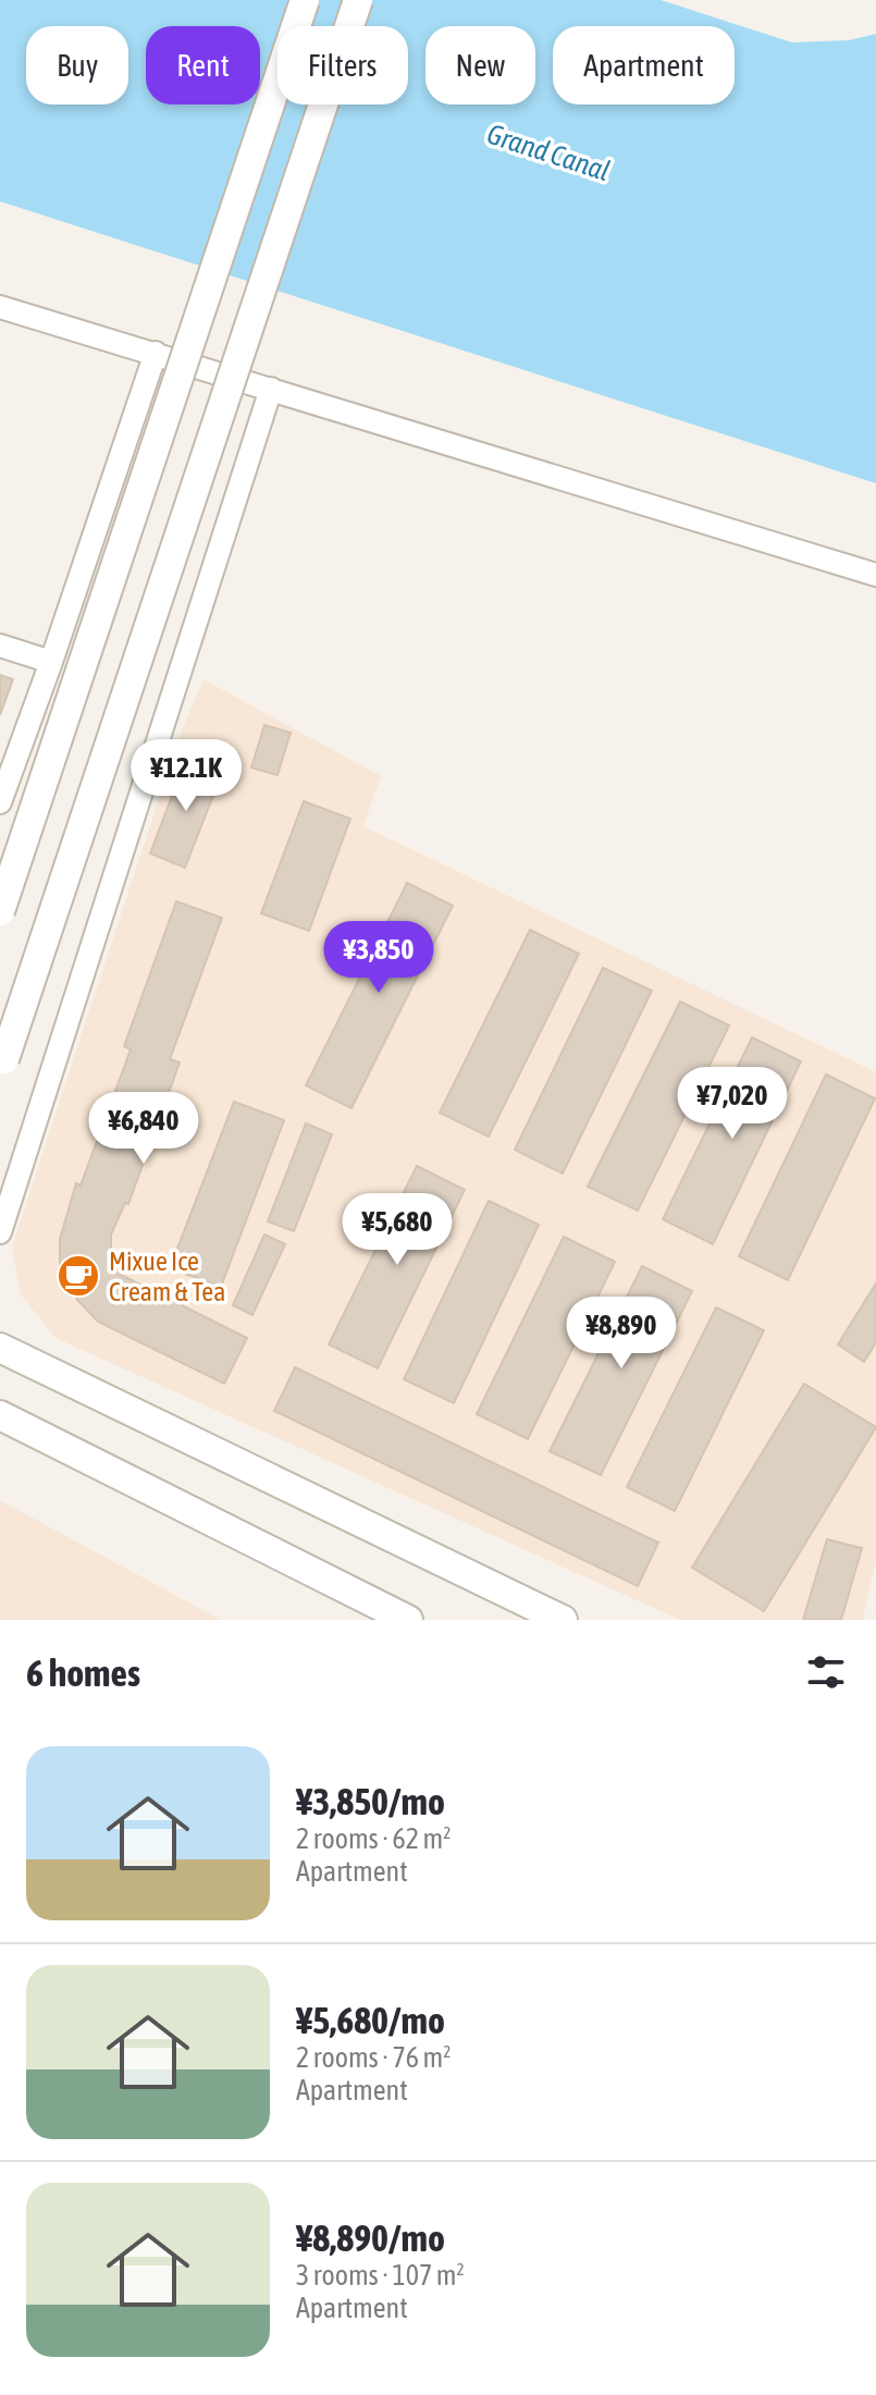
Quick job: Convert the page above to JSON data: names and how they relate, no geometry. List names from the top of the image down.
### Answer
{
  "water": ["Grand Canal"],
  "places": {
    "cafe": ["Mixue Ice Cream & Tea"]
  },
  "page": {
    "chip": [
      "Buy",
      "Rent",
      "Filters",
      "New",
      "Apartment"
    ],
    "price": [
      "¥12.1K",
      "¥3,850",
      "¥7,020",
      "¥6,840",
      "¥5,680",
      "¥8,890"
    ],
    "heading": "6 homes",
    "list": [
      {
        "name": "¥3,850/mo",
        "note": "2 rooms · 62 m² · Apartment"
      },
      {
        "name": "¥5,680/mo",
        "note": "2 rooms · 76 m² · Apartment"
      },
      {
        "name": "¥8,890/mo",
        "note": "3 rooms · 107 m² · Apartment"
      }
    ]
  }
}
